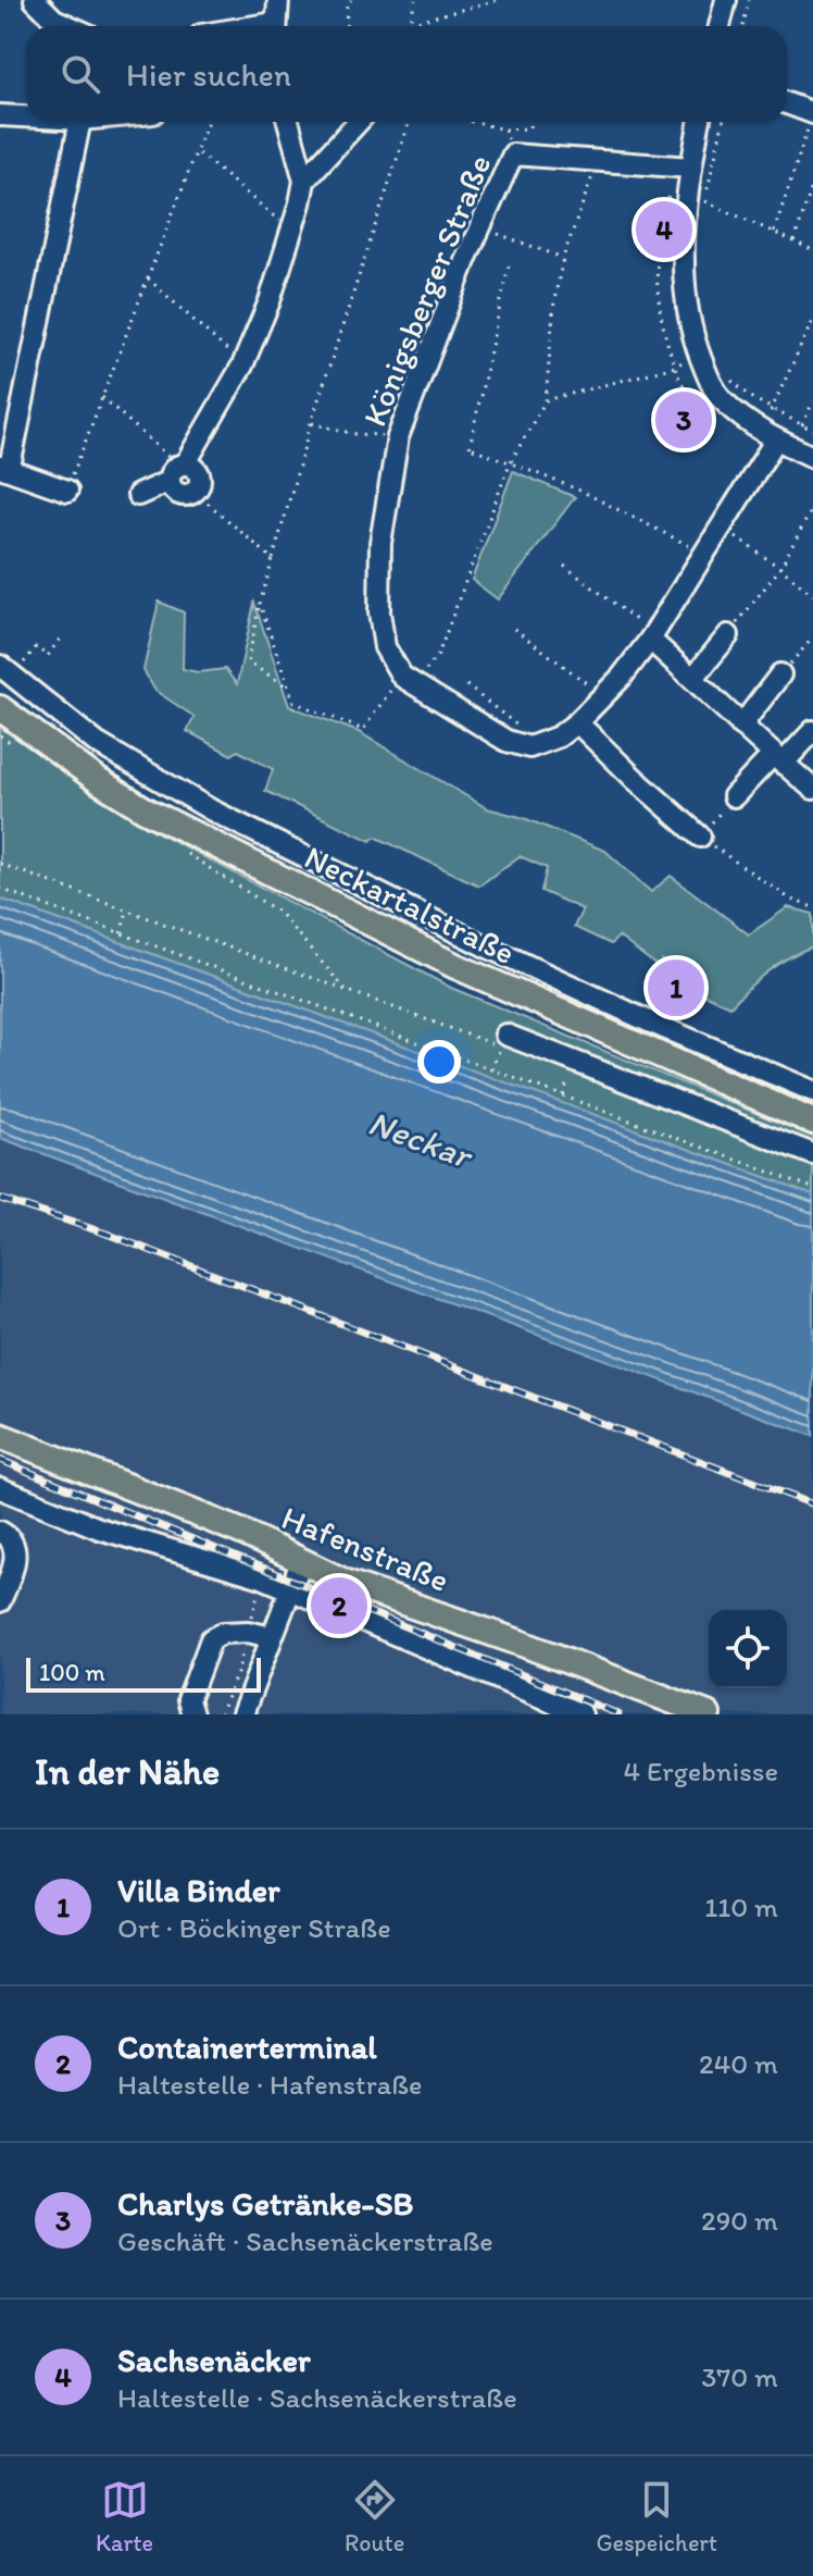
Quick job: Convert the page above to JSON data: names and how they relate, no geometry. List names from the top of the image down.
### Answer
{
  "streets": {
    "main road": ["Neckartalstraße", "Hafenstraße"],
    "street": ["Königsberger Straße"]
  },
  "water": ["Neckar"],
  "scale_bar": "100 m",
  "page": {
    "search": "Hier suchen",
    "pins": [
      "4",
      "3",
      "1",
      "2"
    ],
    "scale": "100 m",
    "heading": ["In der Nähe", "4 Ergebnisse"],
    "list": [
      {
        "mark": "1",
        "name": "Villa Binder",
        "note": "Ort · Böckinger Straße",
        "value": "110 m"
      },
      {
        "mark": "2",
        "name": "Containerterminal",
        "note": "Haltestelle · Hafenstraße",
        "value": "240 m"
      },
      {
        "mark": "3",
        "name": "Charlys Getränke-SB",
        "note": "Geschäft · Sachsenäckerstraße",
        "value": "290 m"
      },
      {
        "mark": "4",
        "name": "Sachsenäcker",
        "note": "Haltestelle · Sachsenäckerstraße",
        "value": "370 m"
      }
    ],
    "nav": ["Karte", "Route", "Gespeichert"]
  }
}
